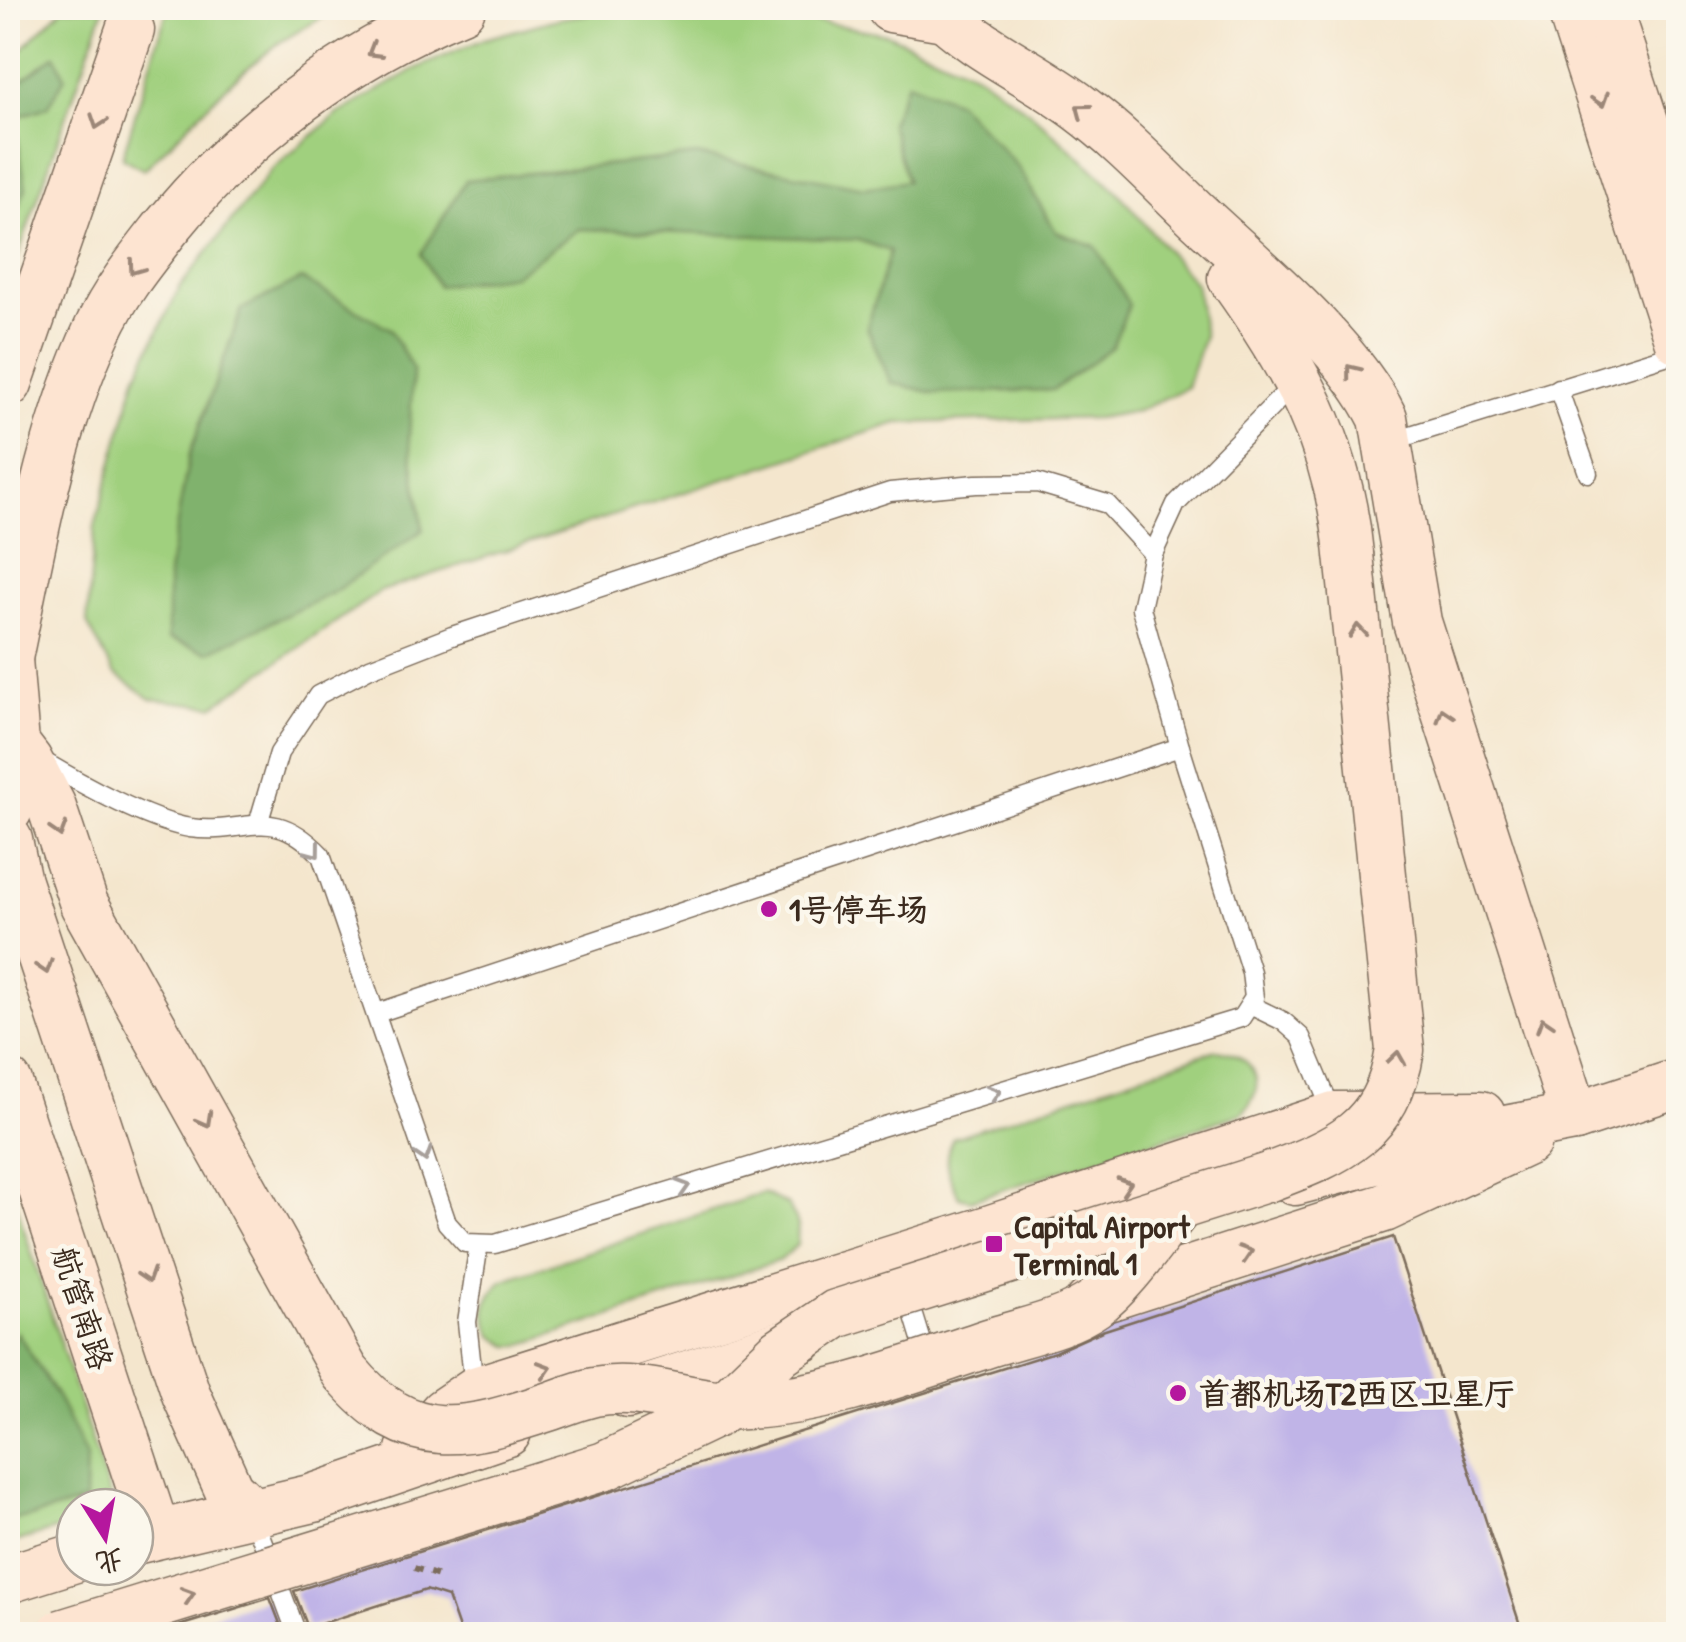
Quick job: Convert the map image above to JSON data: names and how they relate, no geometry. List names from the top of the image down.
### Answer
{
  "streets": {
    "street": ["航管南路"]
  },
  "places": {
    "other": ["1号停车场", "首都机场T2西区卫星厅"],
    "transit": ["Capital Airport Terminal 1"]
  },
  "north": "bottom"
}
